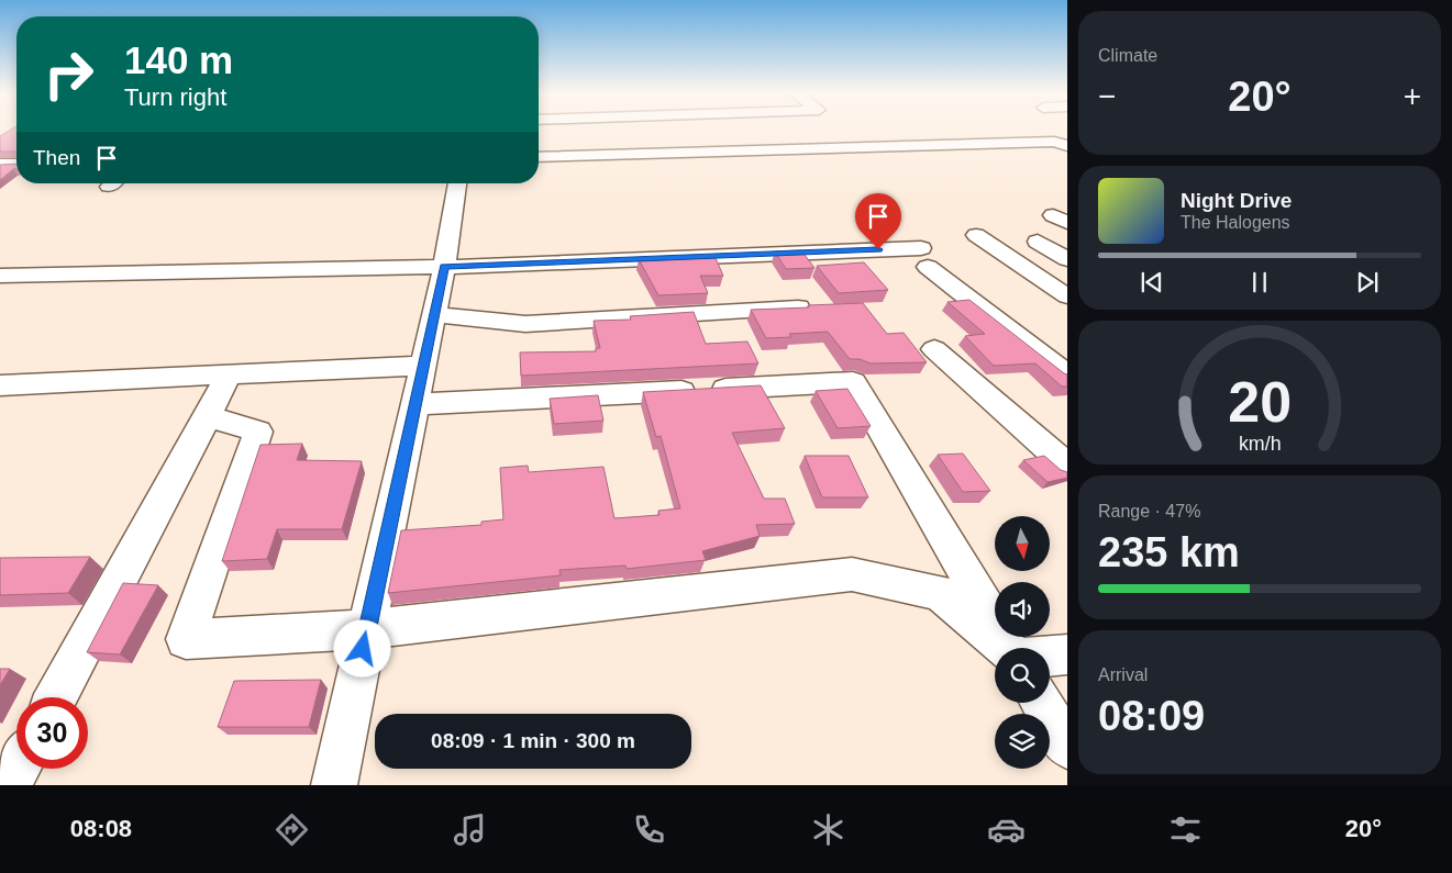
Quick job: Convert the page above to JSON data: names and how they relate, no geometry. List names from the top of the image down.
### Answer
{
  "north": "bottom",
  "page": {
    "tile": [
      "Climate",
      ["Range · 47%", "235 km"],
      ["Arrival", "08:09"]
    ],
    "turn": ["140 m", "Turn right"],
    "heat": ["−", "20°", "+"],
    "then": "Then",
    "song": ["Night Drive", "The Halogens"],
    "limit": "30",
    "trip": "08:09 · 1 min · 300 m",
    "tabs": ["08:08", "20°"],
    "gauge": ["20", "km/h"]
  }
}
